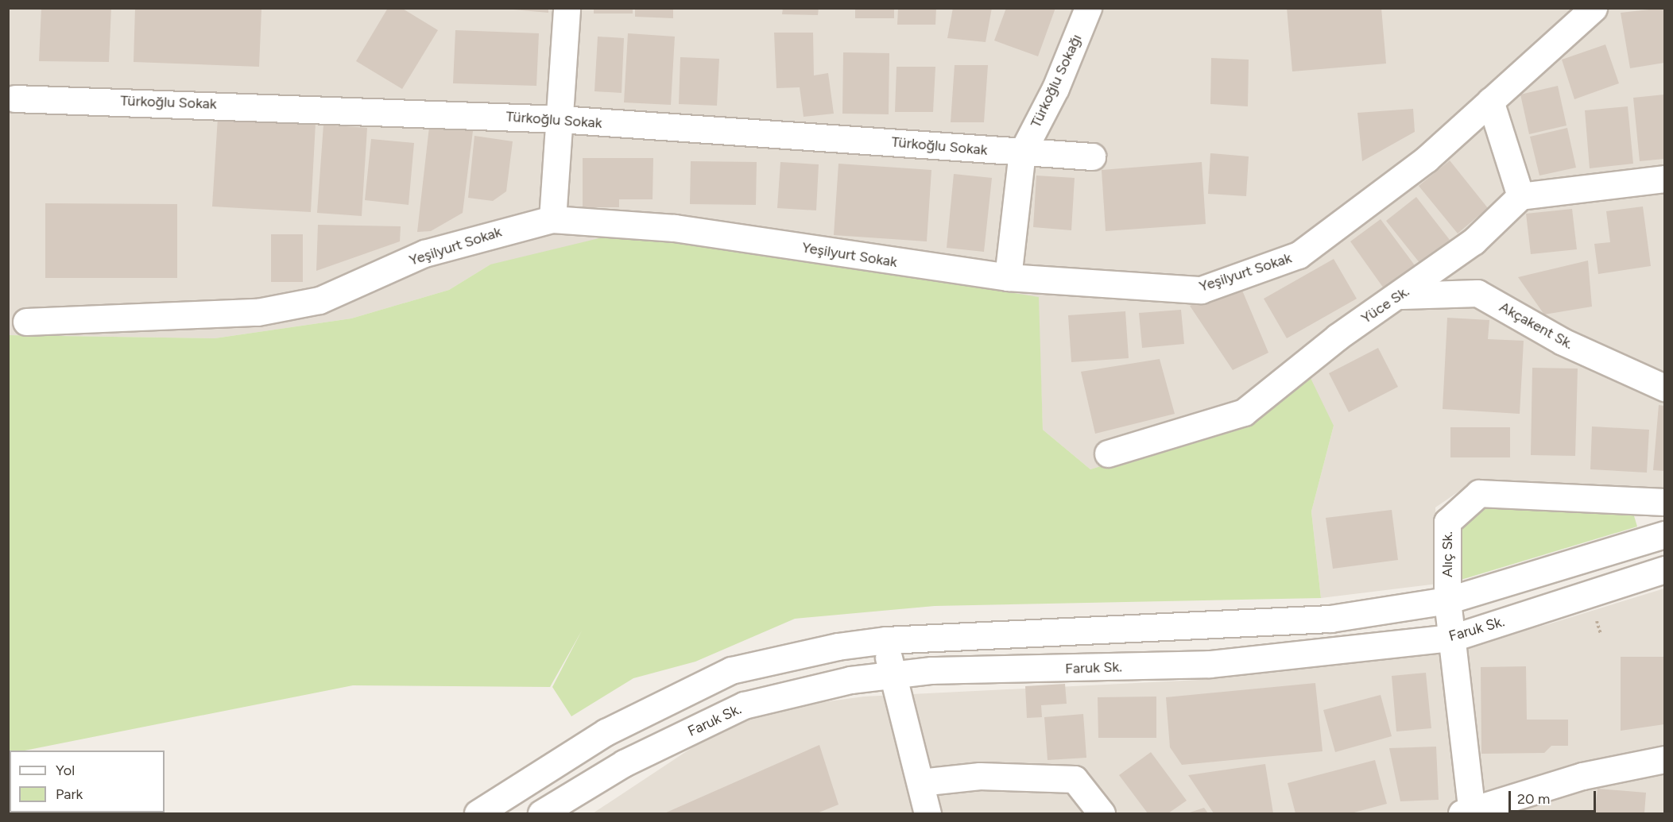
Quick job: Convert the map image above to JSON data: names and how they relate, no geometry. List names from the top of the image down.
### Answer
{
  "streets": {
    "street": [
      "Türkoğlu Sokağı",
      "Türkoğlu Sokak",
      "Yeşilyurt Sokak",
      "Yüce Sk.",
      "Akçakent Sk.",
      "Alıç Sk.",
      "Faruk Sk."
    ]
  },
  "crossings": [
    ["Türkoğlu Sokağı", "Türkoğlu Sokak"],
    ["Türkoğlu Sokağı", "Yeşilyurt Sokak"],
    ["Yüce Sk.", "Akçakent Sk."],
    ["Alıç Sk.", "Faruk Sk."]
  ],
  "legend": ["Yol", "Park"],
  "scale_bar": "20 m"
}
